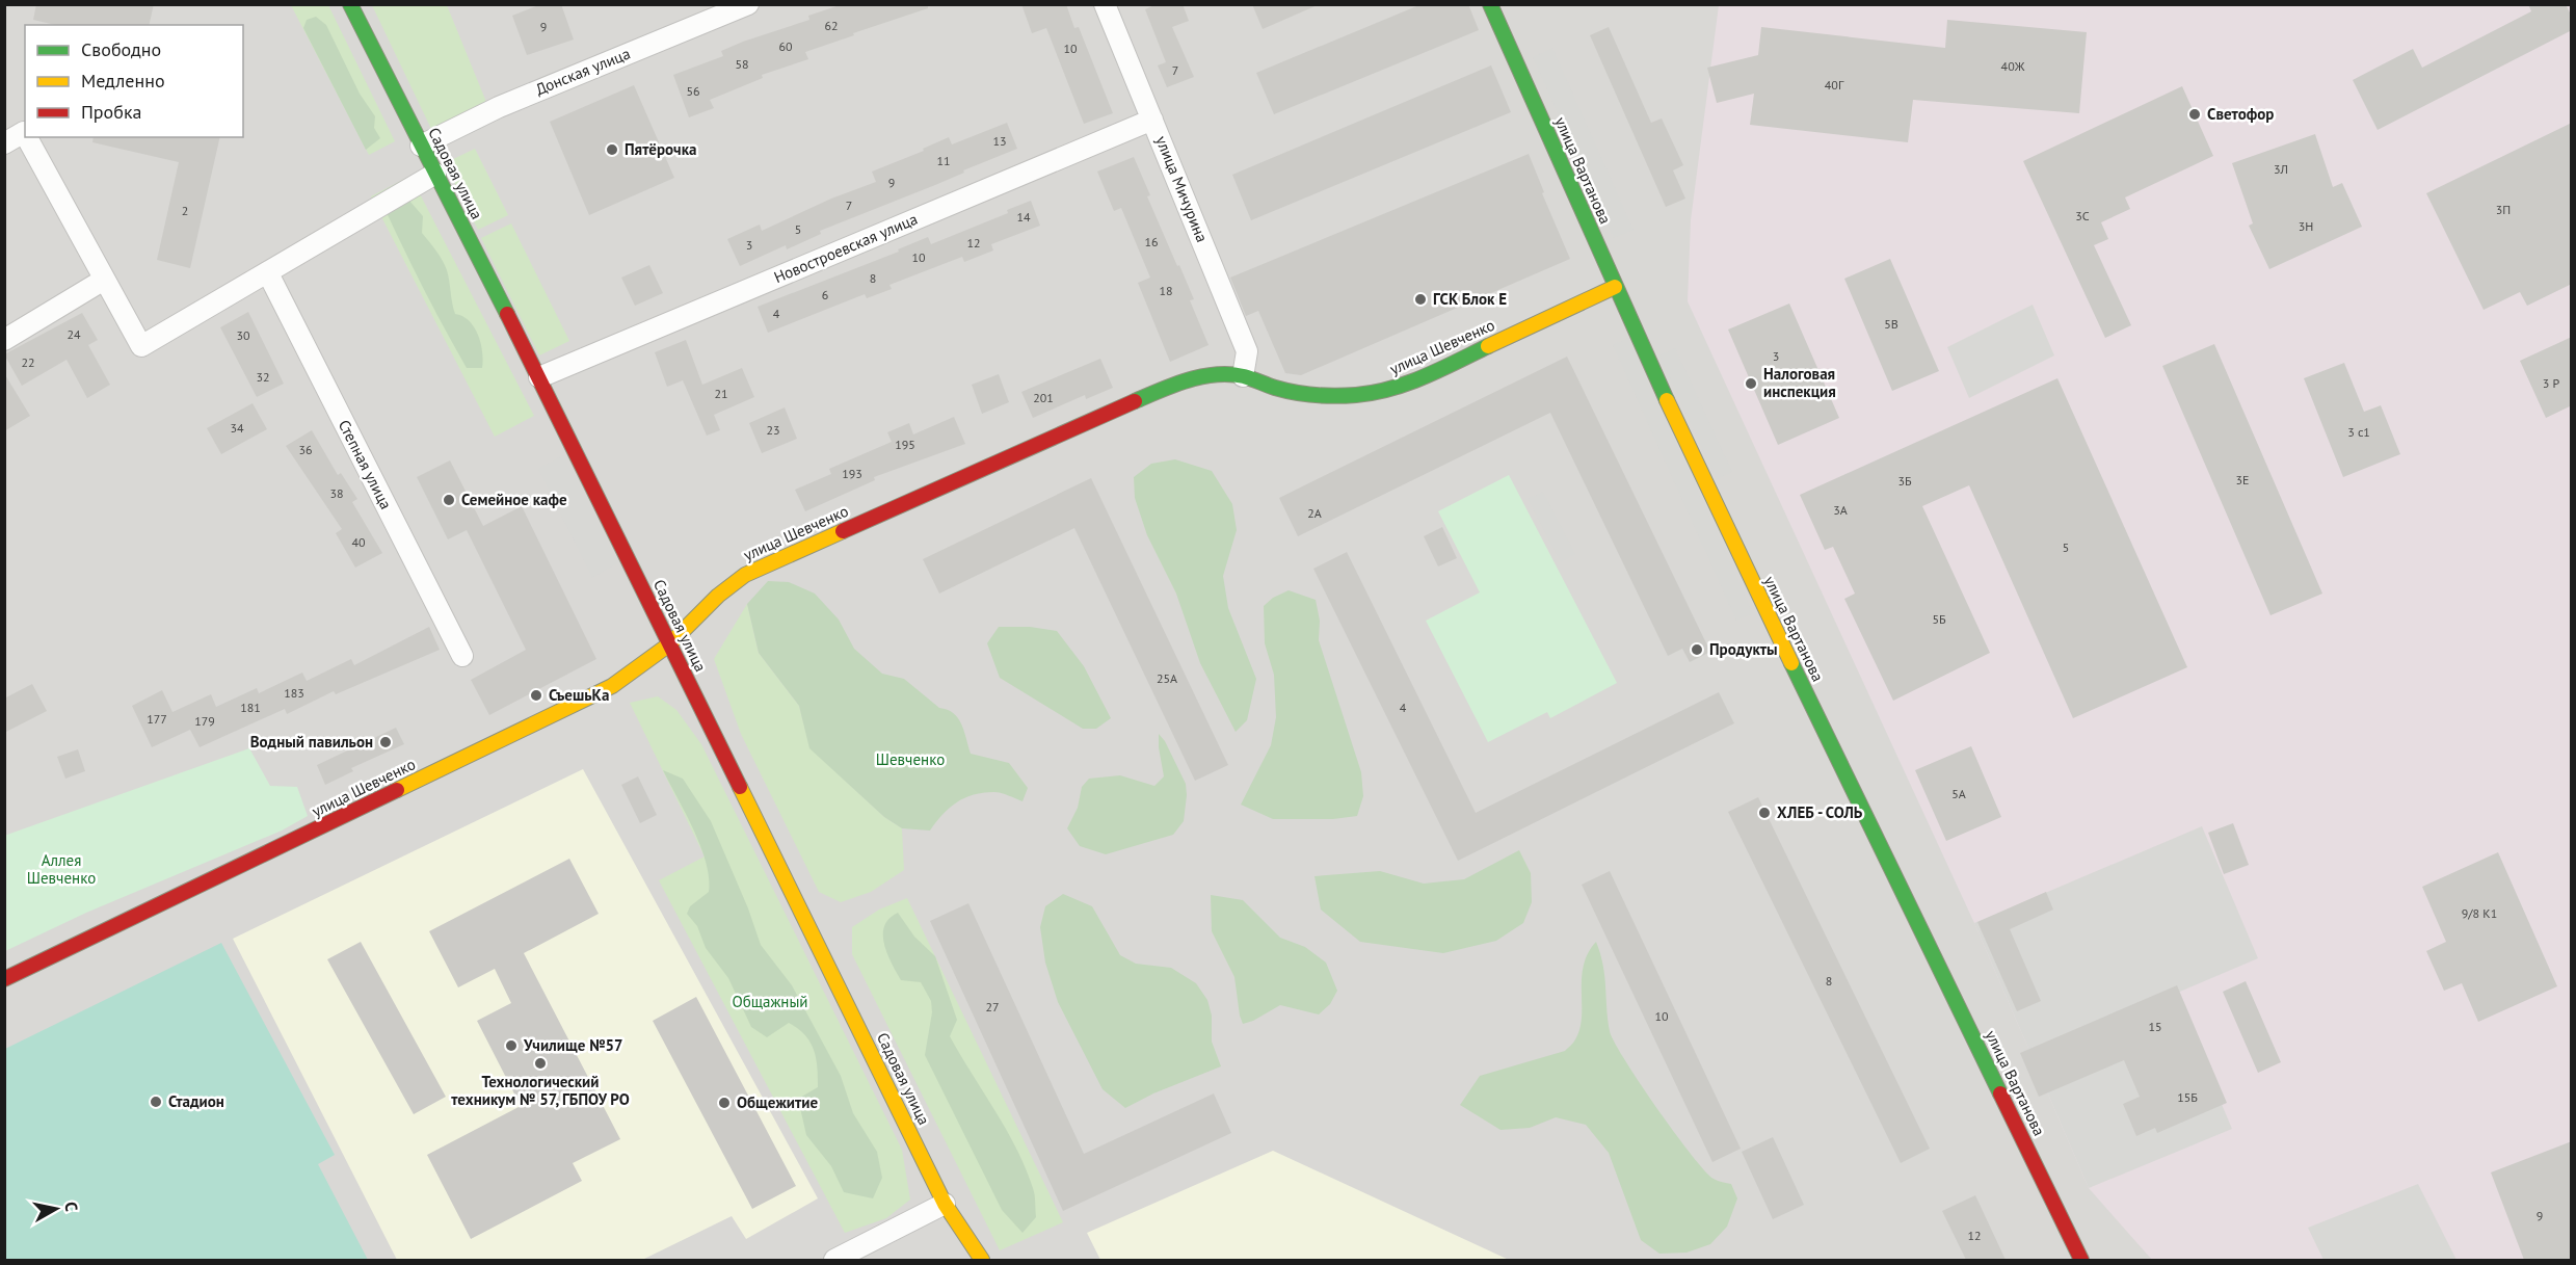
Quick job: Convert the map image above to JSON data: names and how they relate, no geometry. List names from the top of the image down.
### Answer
{
  "streets": {
    "street": [
      "Донская улица",
      "улица Вартанова",
      "Садовая улица",
      "улица Мичурина",
      "Новостроевская улица",
      "улица Шевченко",
      "Степная улица"
    ]
  },
  "crossings": [
    ["Донская улица", "Садовая улица"],
    ["улица Вартанова", "улица Шевченко"],
    ["Садовая улица", "Новостроевская улица"],
    ["Садовая улица", "улица Шевченко"],
    ["улица Мичурина", "Новостроевская улица"],
    ["улица Мичурина", "улица Шевченко"]
  ],
  "parks": ["Шевченко", "Аллея Шевченко", "Общажный"],
  "places": [
    "Светофор",
    "Пятёрочка",
    "ГСК Блок Е",
    "Налоговая инспекция",
    "Семейное кафе",
    "Продукты",
    "СъешьКа",
    "Водный павильон",
    "ХЛЕБ - СОЛЬ",
    "Училище №57",
    "Технологический техникум № 57, ГБПОУ РО",
    "Стадион",
    "Общежитие"
  ],
  "house_numbers": [
    "62",
    "9",
    "60",
    "10",
    "58",
    "40Ж",
    "7",
    "40Г",
    "56",
    "13",
    "11",
    "3Л",
    "9",
    "7",
    "3П",
    "2",
    "3С",
    "14",
    "3Н",
    "5",
    "16",
    "12",
    "3",
    "10",
    "8",
    "18",
    "6",
    "4",
    "5В",
    "24",
    "30",
    "3",
    "22",
    "32",
    "3 Р",
    "21",
    "201",
    "34",
    "23",
    "3 с1",
    "195",
    "36",
    "193",
    "3Е",
    "3Б",
    "38",
    "3А",
    "2А",
    "40",
    "5",
    "5Б",
    "25А",
    "183",
    "181",
    "4",
    "177",
    "179",
    "5А",
    "9/8 К1",
    "8",
    "27",
    "10",
    "15",
    "15Б",
    "9",
    "12"
  ],
  "legend": ["Свободно", "Медленно", "Пробка"],
  "north": "right"
}
